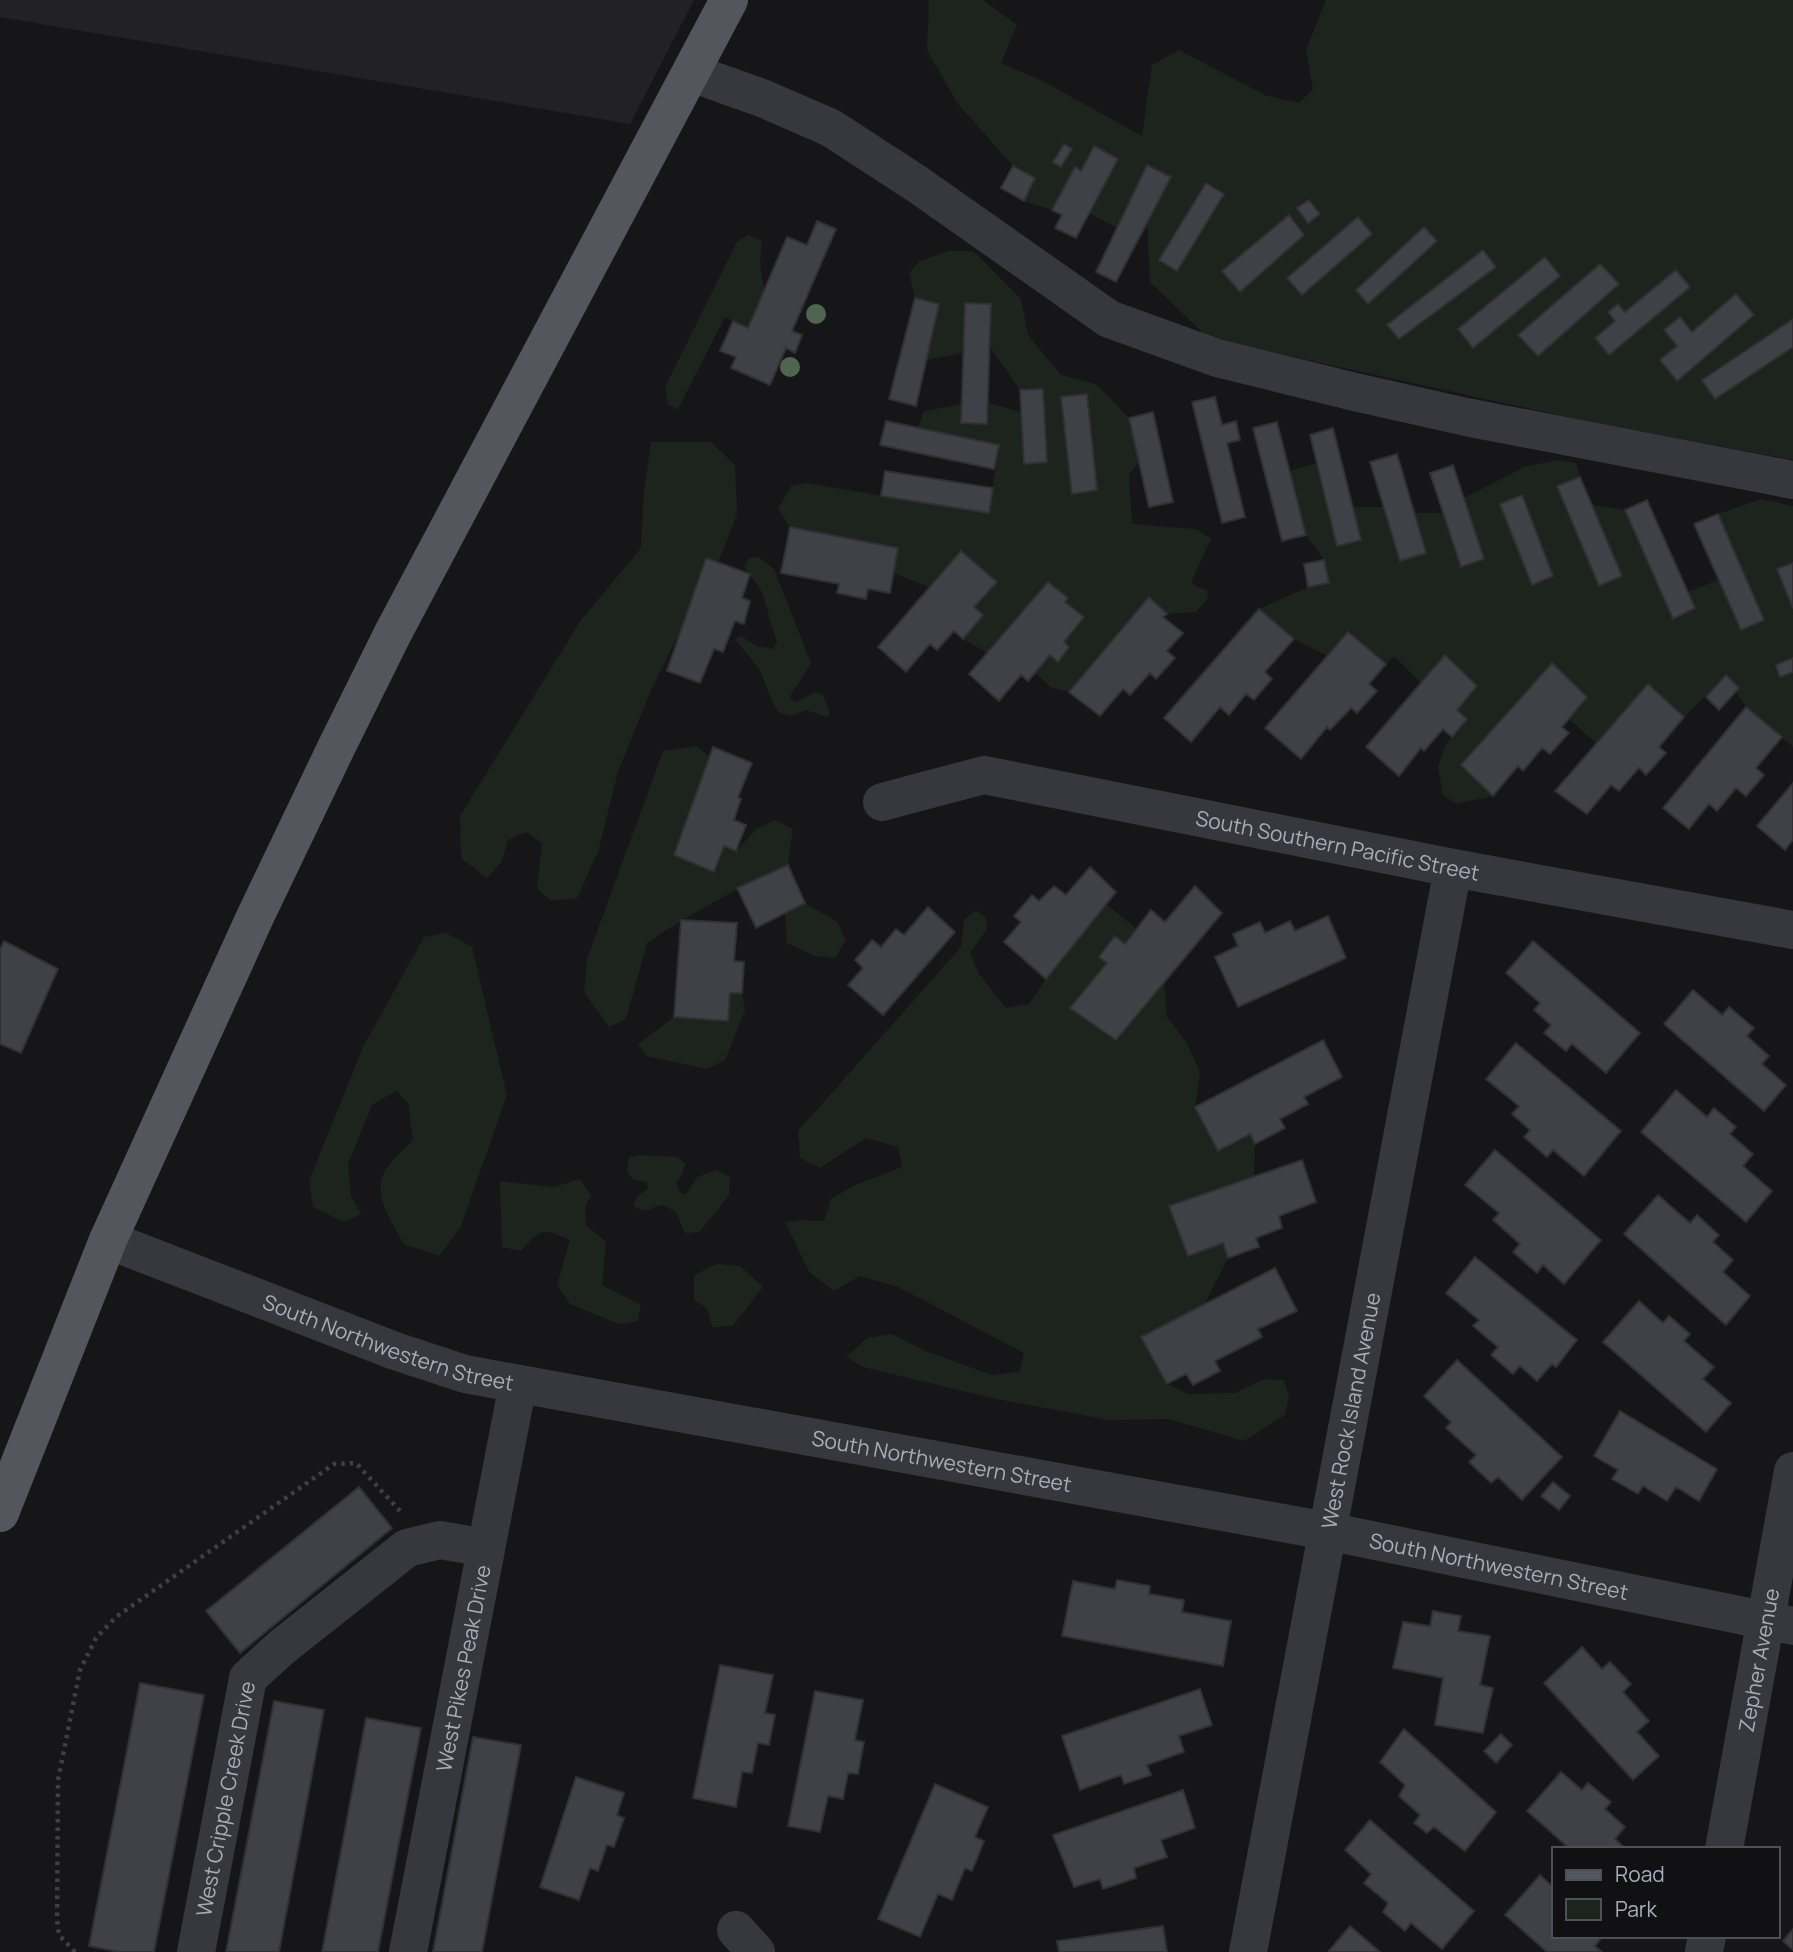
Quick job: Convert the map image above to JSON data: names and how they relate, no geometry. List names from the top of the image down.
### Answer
{
  "streets": {
    "street": [
      "South Southern Pacific Street",
      "South Northwestern Street",
      "West Rock Island Avenue",
      "Zepher Avenue",
      "West Pikes Peak Drive",
      "West Cripple Creek Drive"
    ]
  },
  "crossings": [
    ["South Southern Pacific Street", "West Rock Island Avenue"],
    ["South Northwestern Street", "West Rock Island Avenue"],
    ["South Northwestern Street", "Zepher Avenue"],
    ["South Northwestern Street", "West Pikes Peak Drive"],
    ["West Pikes Peak Drive", "West Cripple Creek Drive"]
  ],
  "legend": ["Road", "Park"]
}
